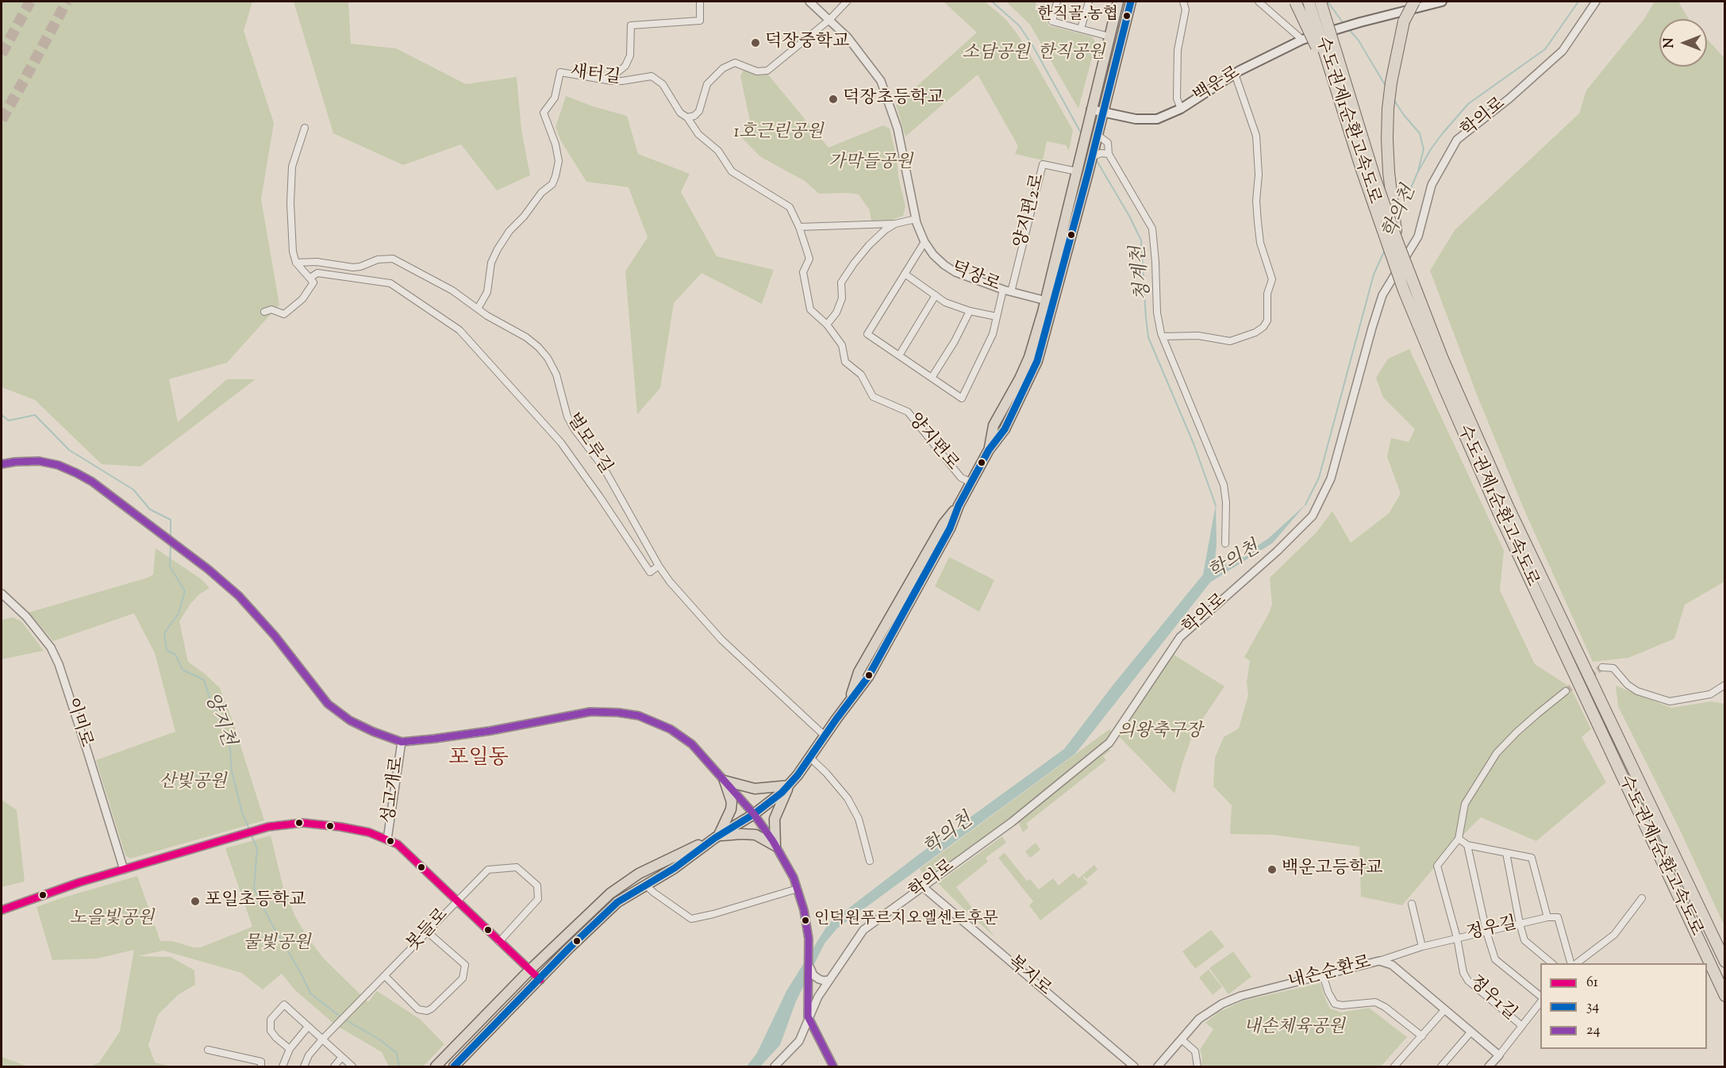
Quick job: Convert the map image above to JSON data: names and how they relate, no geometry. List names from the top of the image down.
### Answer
{
  "streets": {
    "highway": ["수도권제1순환고속도로"],
    "main road": ["백운로"],
    "street": [
      "새터길",
      "학의로",
      "양지편2로",
      "덕장로",
      "양지편로",
      "벌모루길",
      "이미로",
      "성고개로",
      "정우길",
      "봇들로",
      "내손순환로",
      "복지로",
      "정우1길"
    ]
  },
  "crossings": [
    ["새터길", "양지편로"],
    ["새터길", "벌모루길"],
    ["학의로", "성고개로"],
    ["학의로", "복지로"],
    ["양지편2로", "덕장로"],
    ["정우길", "내손순환로"],
    ["정우길", "정우1길"]
  ],
  "districts": ["포일동"],
  "water": ["학의천", "청계천", "양지천"],
  "parks": [
    "소담공원",
    "한직공원",
    "1호근린공원",
    "가막들공원",
    "의왕축구장",
    "산빛공원",
    "노을빛공원",
    "물빛공원",
    "내손체육공원"
  ],
  "places": [
    "한직골.농협",
    "덕장중학교",
    "덕장초등학교",
    "백운고등학교",
    "포일초등학교",
    "인덕원푸르지오엘센트후문"
  ],
  "lines": ["transit line 34", "transit line 24", "transit line 61"],
  "legend": ["61", "34", "24"],
  "north": "left"
}
